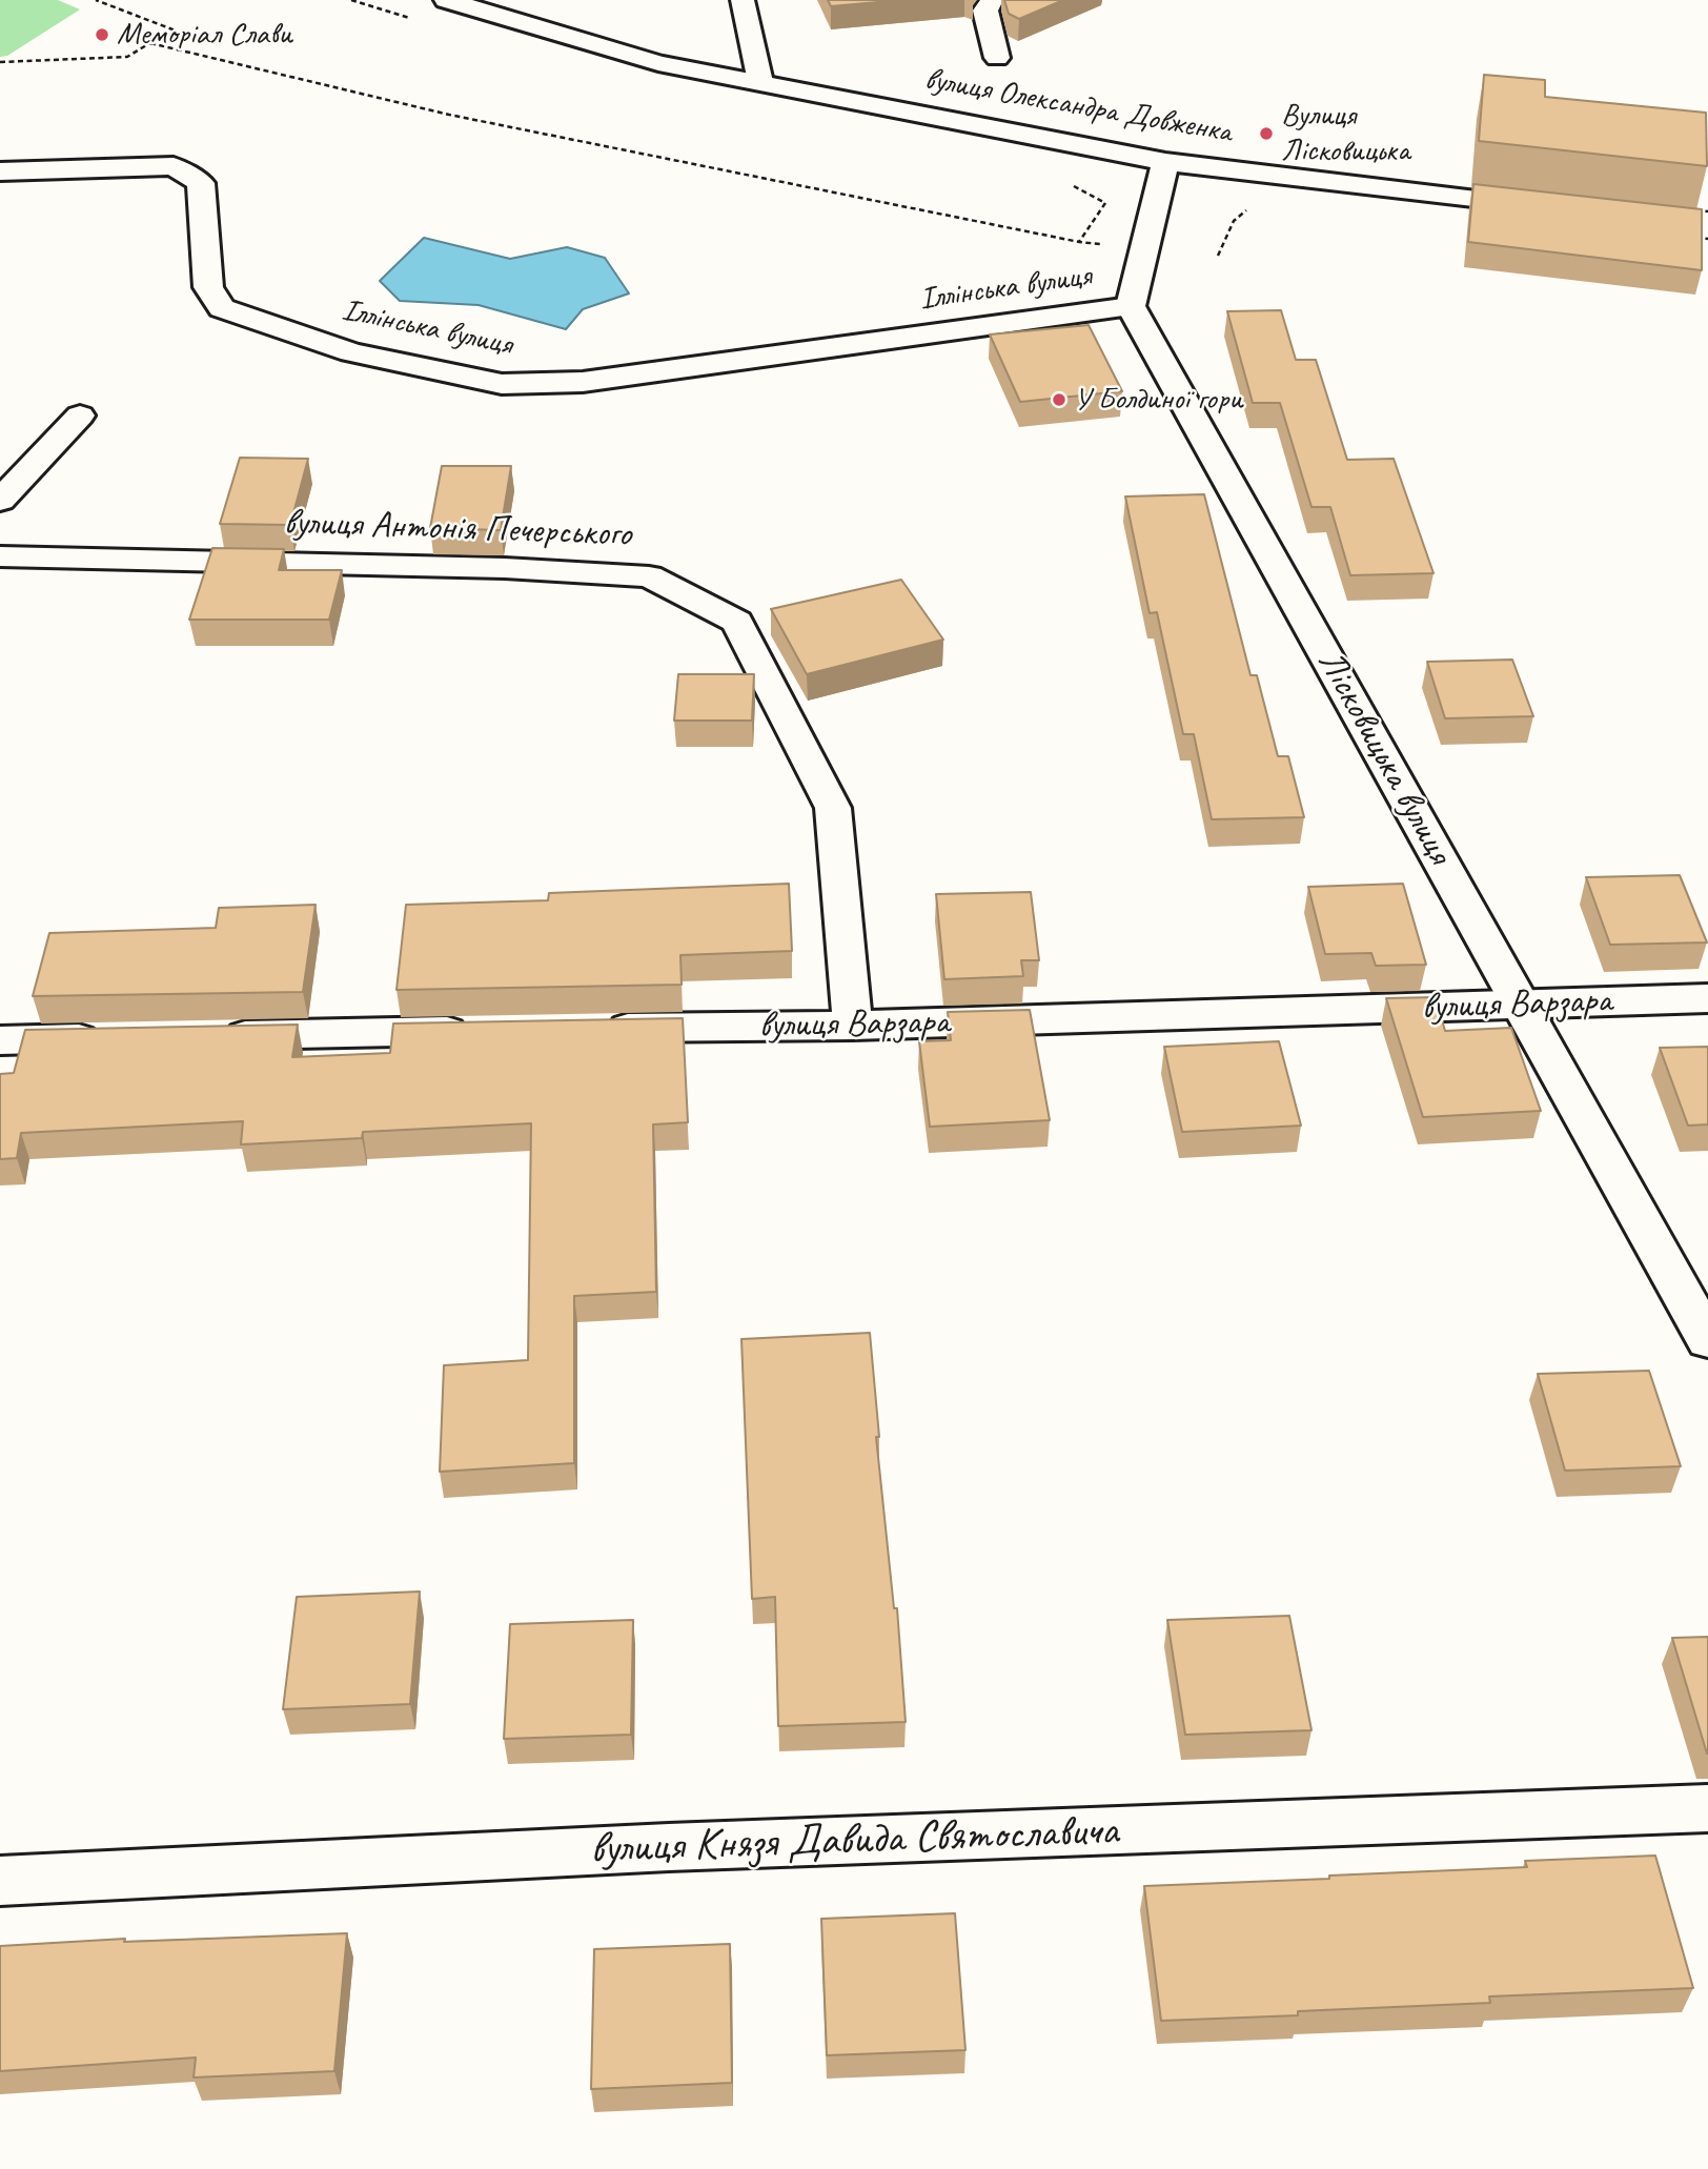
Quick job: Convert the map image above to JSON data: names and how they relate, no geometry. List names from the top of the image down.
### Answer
{
  "streets": {
    "street": [
      "вулиця Олександра Довженка",
      "Іллінська вулиця",
      "вулиця Антонія Печерського",
      "Лісковицька вулиця",
      "вулиця Варзара",
      "вулиця Князя Давида Святославича"
    ]
  },
  "crossings": [
    ["Іллінська вулиця", "Лісковицька вулиця"],
    ["вулиця Антонія Печерського", "вулиця Варзара"],
    ["Лісковицька вулиця", "вулиця Варзара"]
  ],
  "places": ["Меморіал Слави", "Вулиця Лісковицька", "У Болдиної гори"]
}
